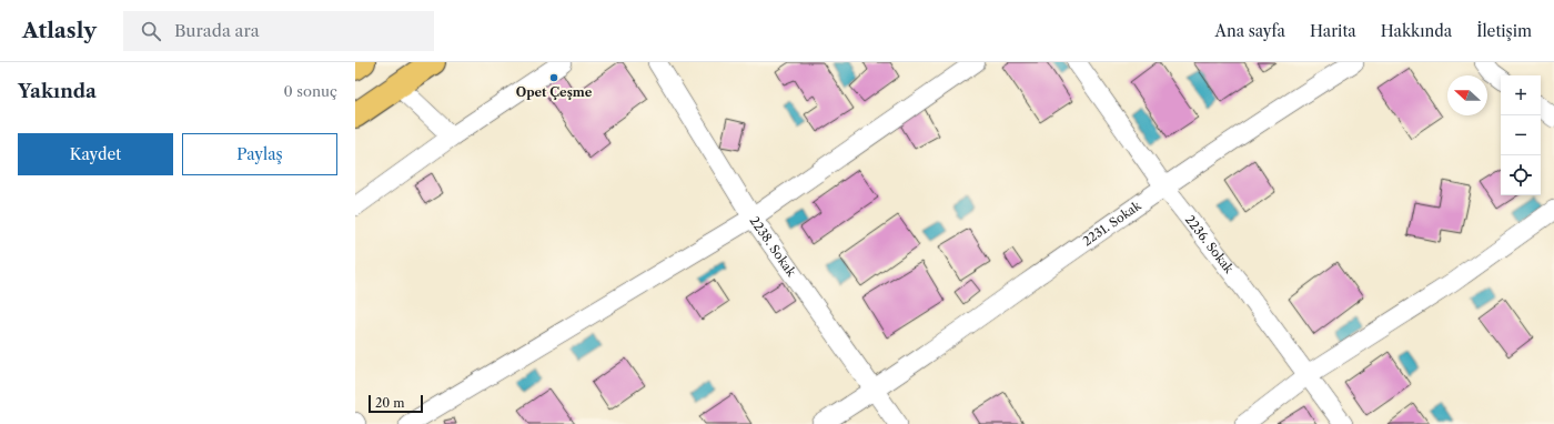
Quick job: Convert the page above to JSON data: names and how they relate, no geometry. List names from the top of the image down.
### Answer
{
  "streets": {
    "street": ["2231. Sokak", "2236. Sokak", "2238. Sokak"]
  },
  "crossings": [
    ["2231. Sokak", "2236. Sokak"],
    ["2231. Sokak", "2238. Sokak"]
  ],
  "places": ["Opet Çeşme"],
  "scale_bar": "20 m",
  "north": "left",
  "page": {
    "header": "Atlasly",
    "search": "Burada ara",
    "nav": [
      "Ana sayfa",
      "Harita",
      "Hakkında",
      "İletişim"
    ],
    "heading": ["Yakında", "0 sonuç"],
    "map_buttons": ["+", "−"],
    "buttons": ["Kaydet", "Paylaş"],
    "scale": "20 m"
  }
}
